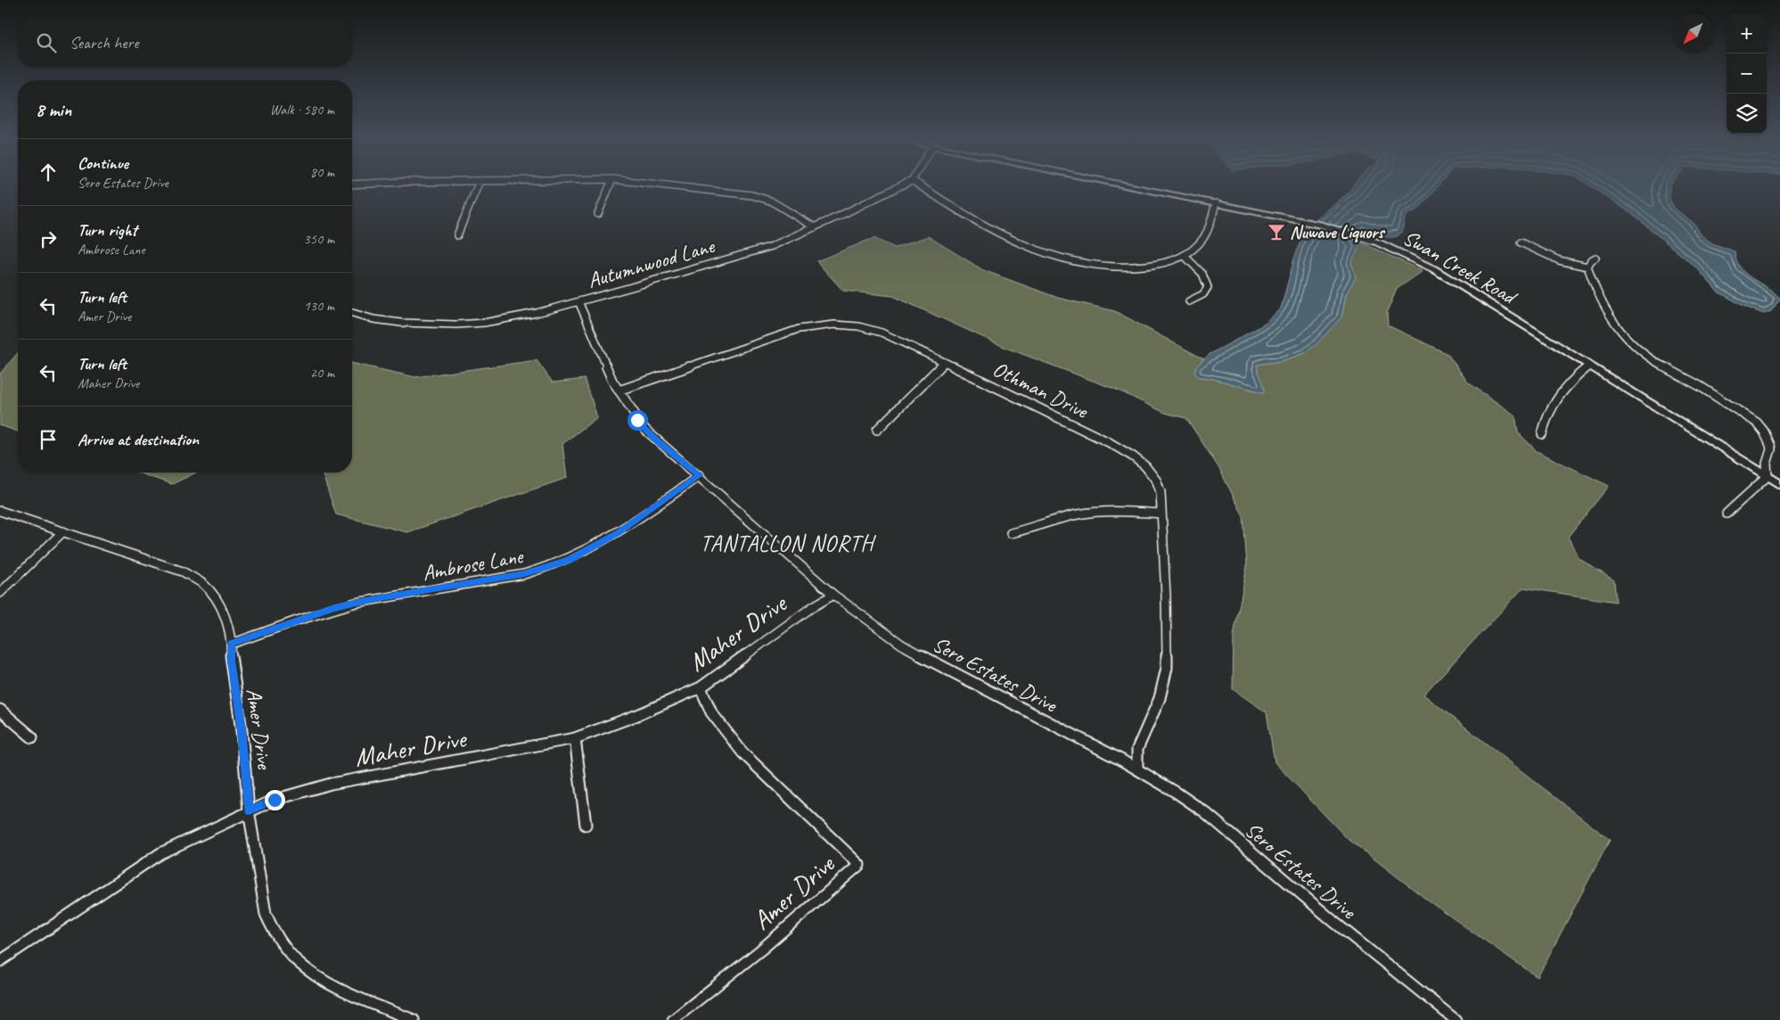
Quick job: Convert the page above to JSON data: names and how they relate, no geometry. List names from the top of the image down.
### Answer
{
  "streets": {
    "street": [
      "Autumnwood Lane",
      "Swan Creek Road",
      "Othman Drive",
      "Ambrose Lane",
      "Maher Drive",
      "Sero Estates Drive",
      "Amer Drive"
    ]
  },
  "crossings": [
    ["Autumnwood Lane", "Sero Estates Drive"],
    ["Othman Drive", "Sero Estates Drive"],
    ["Ambrose Lane", "Sero Estates Drive"],
    ["Ambrose Lane", "Amer Drive"],
    ["Maher Drive", "Sero Estates Drive"],
    ["Maher Drive", "Amer Drive"]
  ],
  "districts": ["TANTALLON NORTH"],
  "places": {
    "bar": ["Nuwave Liquors"]
  },
  "north": "bottom left",
  "page": {
    "map_buttons": ["+", "−"],
    "search": "Search here",
    "heading": ["8 min", "Walk · 580 m"],
    "list": [
      ["Continue", "Sero Estates Drive", "80 m"],
      ["Turn right", "Ambrose Lane", "350 m"],
      ["Turn left", "Amer Drive", "130 m"],
      ["Turn left", "Maher Drive", "20 m"],
      "Arrive at destination"
    ]
  }
}
